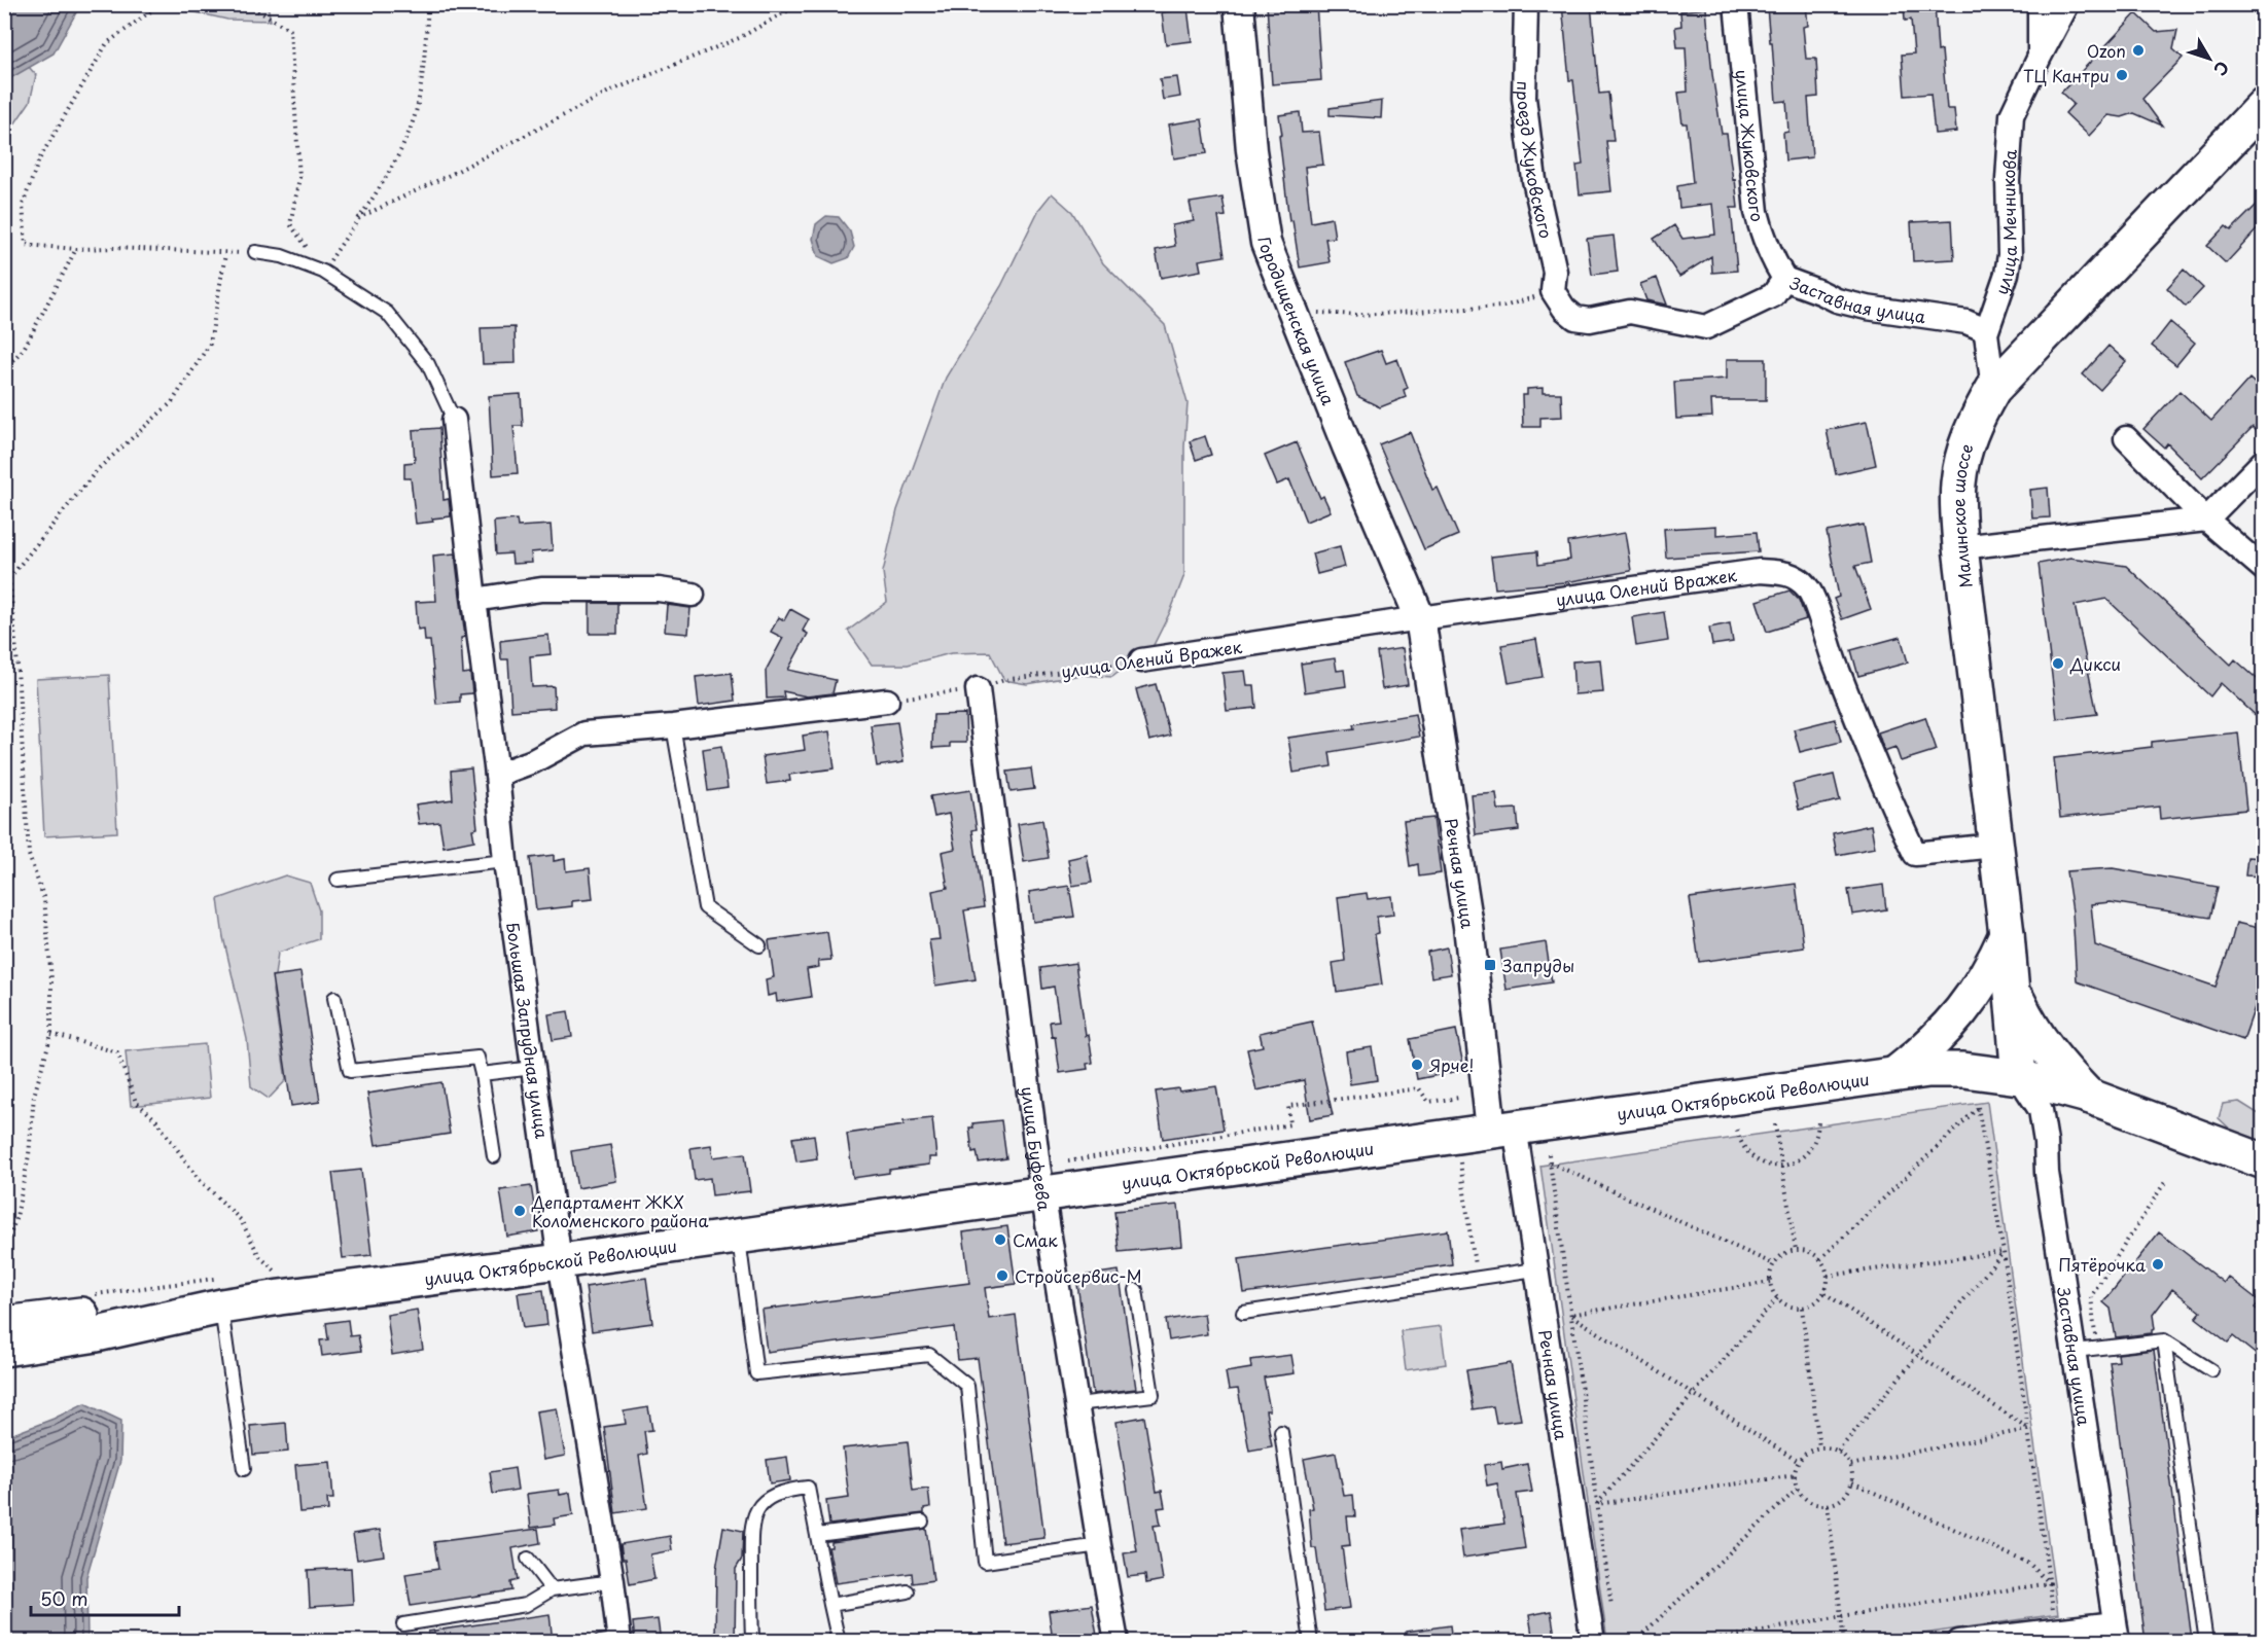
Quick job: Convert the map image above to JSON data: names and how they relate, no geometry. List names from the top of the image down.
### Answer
{
  "streets": {
    "main road": ["Малинское шоссе", "улица Октябрьской Революции"],
    "street": [
      "улица Жуковского",
      "проезд Жуковского",
      "улица Мечникова",
      "Заставная улица",
      "Городищенская улица",
      "улица Олений Вражек",
      "Речная улица",
      "Большая Запрудная улица",
      "улица Буфеева"
    ]
  },
  "crossings": [
    ["улица Жуковского", "Заставная улица"],
    ["проезд Жуковского", "Заставная улица"],
    ["улица Мечникова", "Заставная улица"],
    ["улица Мечникова", "Малинское шоссе"],
    ["Заставная улица", "Малинское шоссе"],
    ["Заставная улица", "улица Октябрьской Революции"],
    ["Городищенская улица", "улица Олений Вражек"],
    ["Городищенская улица", "Речная улица"],
    ["Малинское шоссе", "улица Олений Вражек"],
    ["Малинское шоссе", "улица Октябрьской Революции"],
    ["улица Олений Вражек", "Речная улица"],
    ["улица Олений Вражек", "улица Буфеева"],
    ["Речная улица", "улица Октябрьской Революции"],
    ["Большая Запрудная улица", "улица Октябрьской Революции"],
    ["улица Октябрьской Революции", "улица Буфеева"]
  ],
  "places": {
    "other": [
      "Ozon",
      "ТЦ Кантри",
      "Дикси",
      "Ярче!",
      "Департамент ЖКХ Коломенского района",
      "Смак",
      "Пятёрочка",
      "Стройсервис-М"
    ],
    "transit": ["Запруды"]
  },
  "scale_bar": "50 m",
  "north": "bottom right"
}
